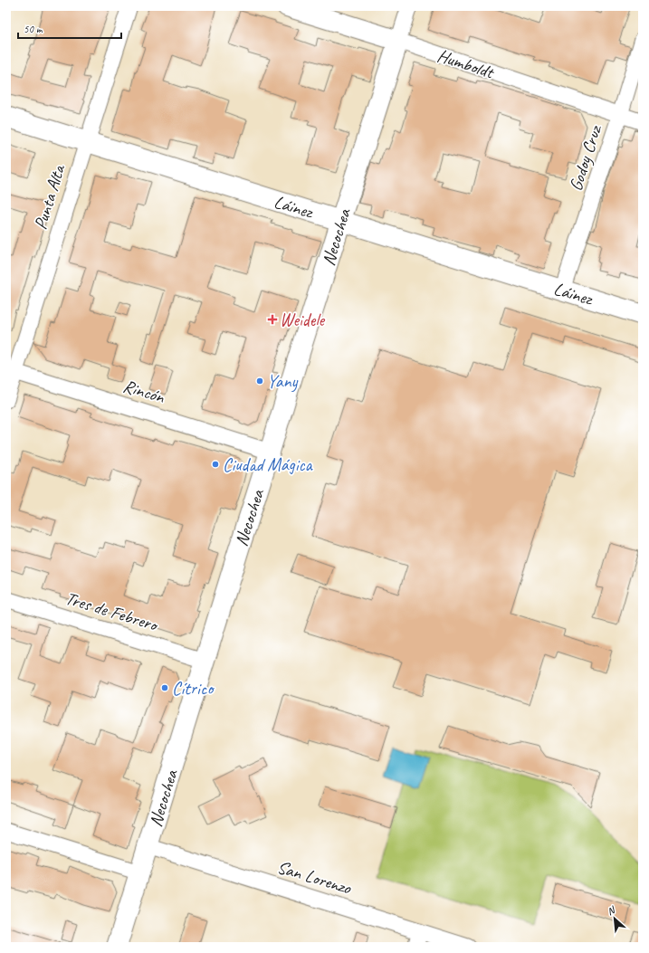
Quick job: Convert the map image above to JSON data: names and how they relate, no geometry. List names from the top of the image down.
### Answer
{
  "streets": {
    "main road": ["Humboldt", "Láinez", "Necochea"],
    "street": [
      "Godoy Cruz",
      "Punta Alta",
      "Rincón",
      "Tres de Febrero",
      "San Lorenzo"
    ]
  },
  "crossings": [
    ["Humboldt", "Godoy Cruz"],
    ["Humboldt", "Necochea"],
    ["Godoy Cruz", "Láinez"],
    ["Punta Alta", "Láinez"],
    ["Punta Alta", "Rincón"],
    ["Láinez", "Necochea"],
    ["Necochea", "Rincón"],
    ["Necochea", "Tres de Febrero"],
    ["Necochea", "San Lorenzo"]
  ],
  "places": {
    "health": ["Weidele"],
    "other": ["Yany", "Ciudad Mágica", "Cítrico"]
  },
  "scale_bar": "50 m",
  "north": "top left"
}
